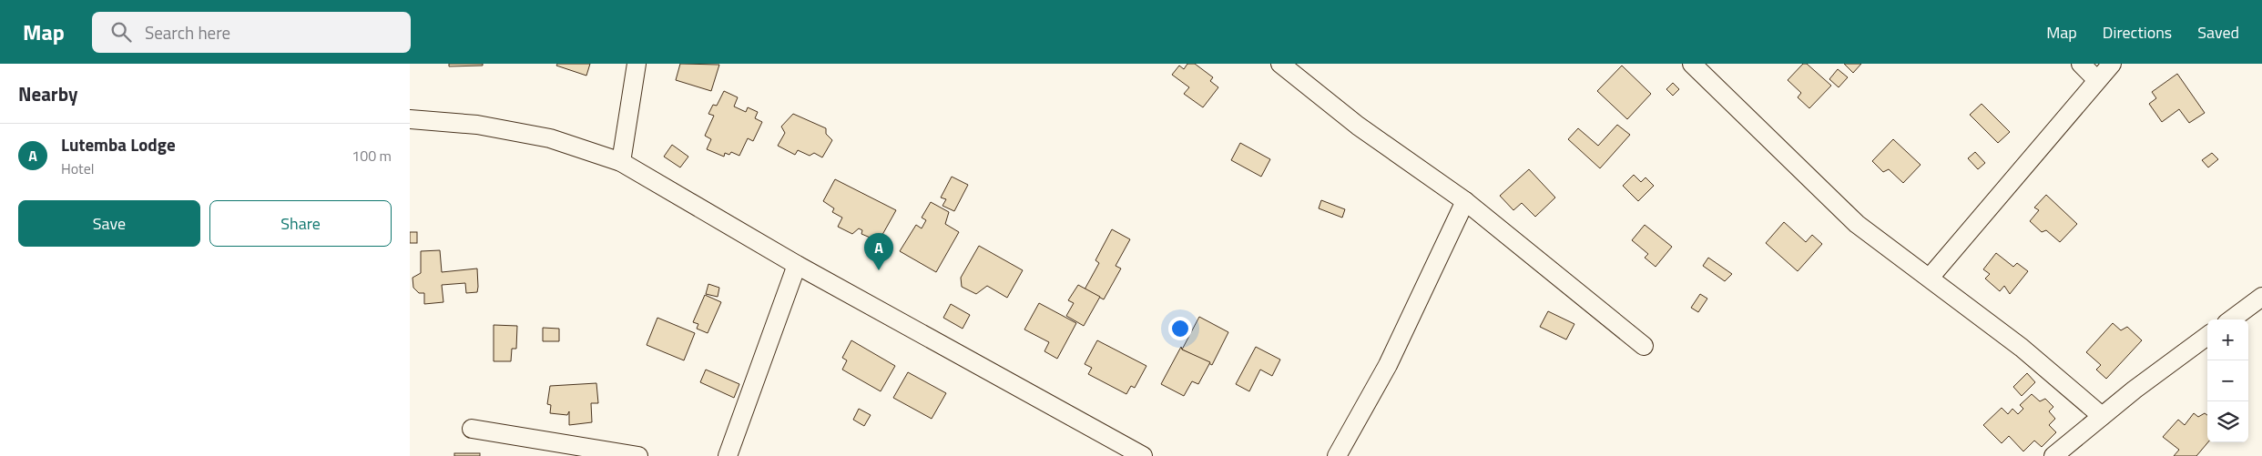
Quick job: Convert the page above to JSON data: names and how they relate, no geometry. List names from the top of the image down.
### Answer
{
  "page": {
    "header": "Map",
    "search": "Search here",
    "nav": ["Map", "Directions", "Saved"],
    "heading": "Nearby",
    "list": [
      {
        "mark": "A",
        "name": "Lutemba Lodge",
        "note": "Hotel",
        "value": "100 m"
      }
    ],
    "buttons": ["Save", "Share"],
    "pins": "A",
    "map_buttons": ["+", "−"]
  }
}
